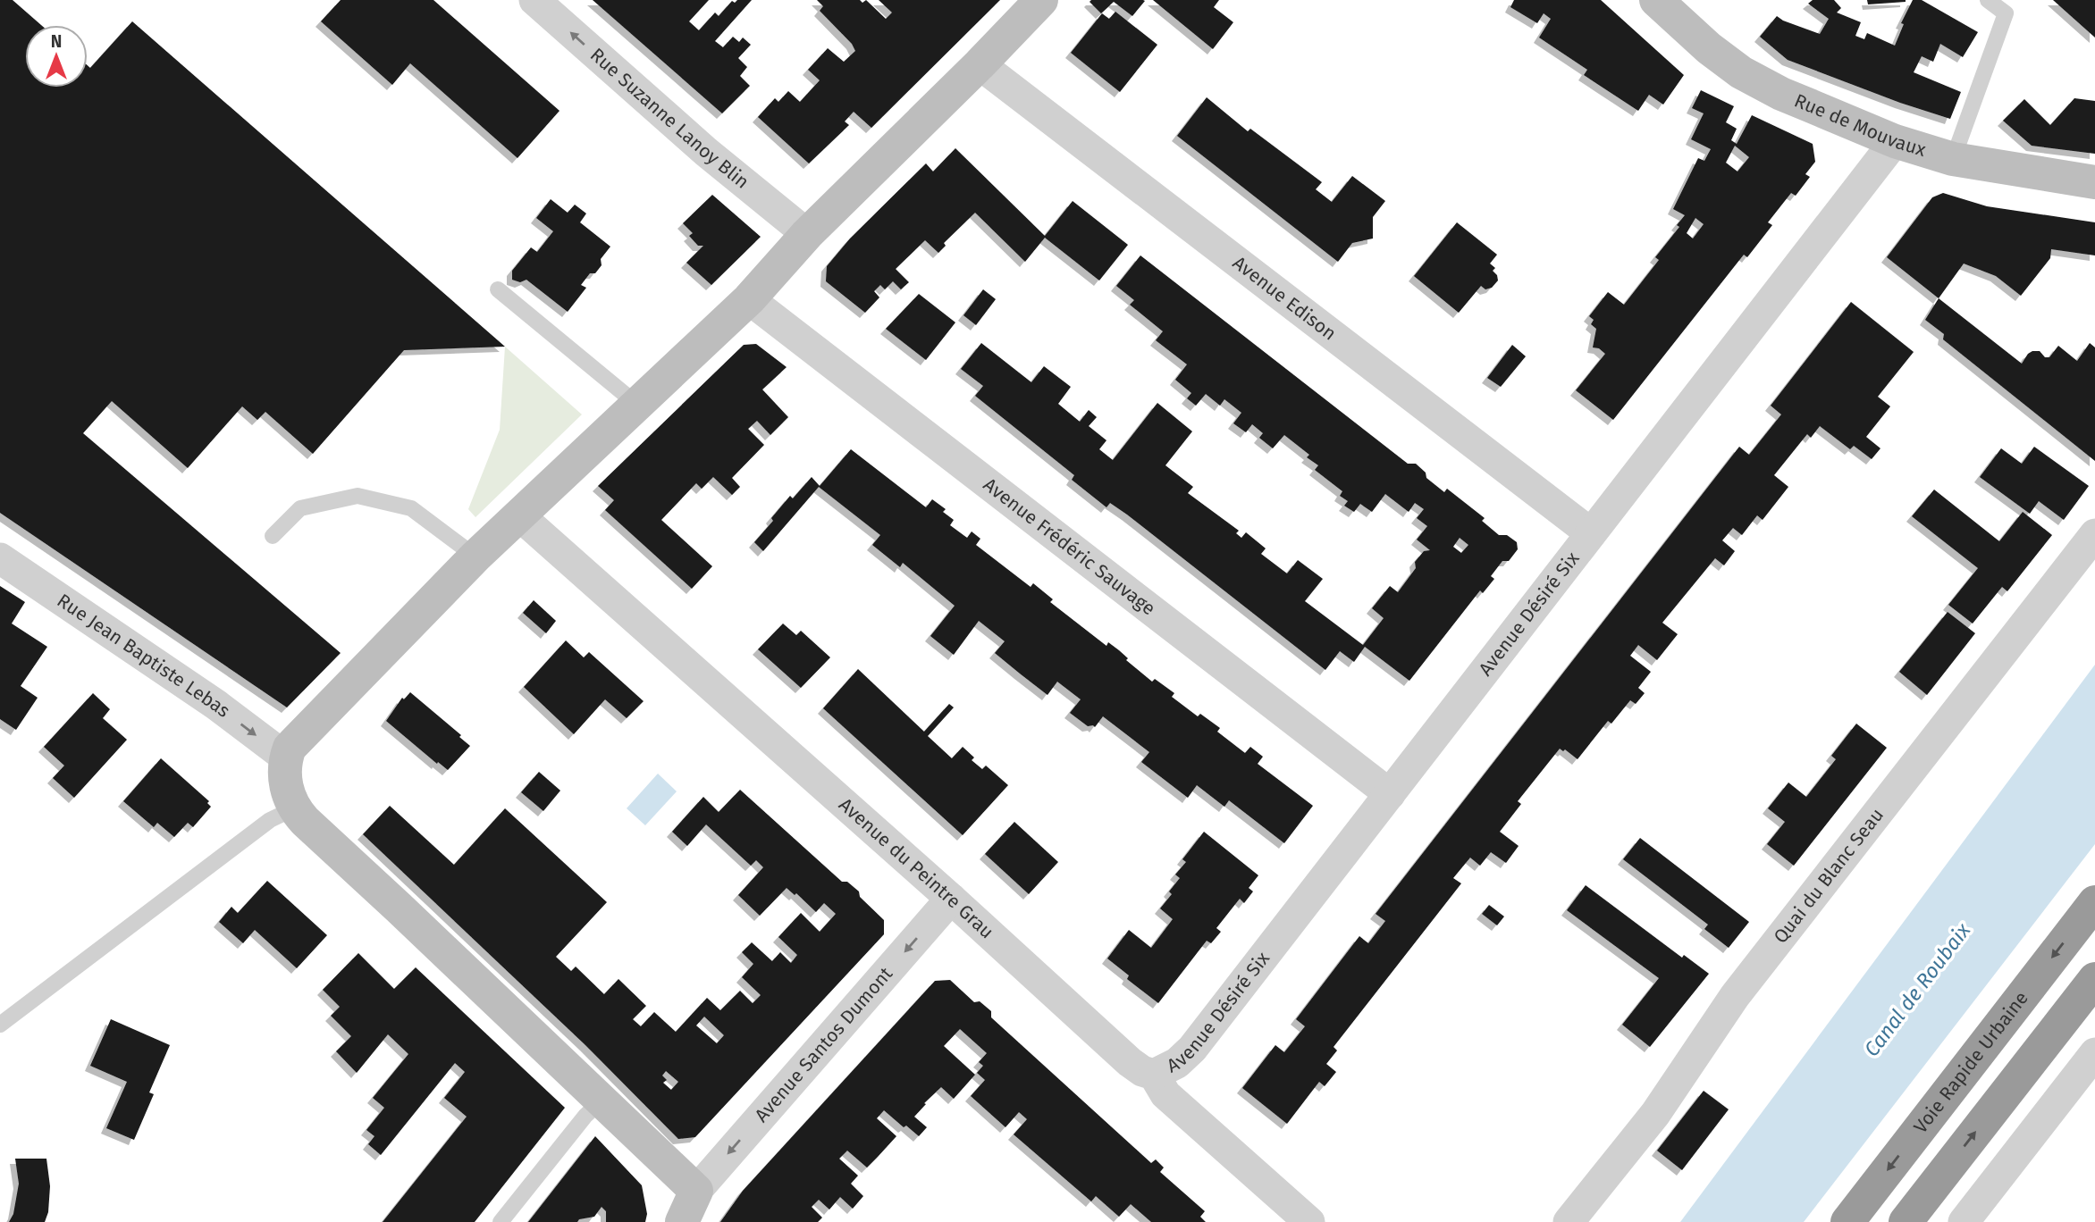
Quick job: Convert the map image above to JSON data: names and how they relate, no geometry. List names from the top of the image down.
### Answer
{
  "streets": {
    "highway": ["Voie Rapide Urbaine"],
    "street": [
      "Rue Suzanne Lanoy Blin",
      "Rue de Mouvaux",
      "Avenue Edison",
      "Avenue Frédéric Sauvage",
      "Avenue Désiré Six",
      "Rue Jean Baptiste Lebas",
      "Avenue du Peintre Grau",
      "Quai du Blanc Seau",
      "Avenue Santos Dumont"
    ]
  },
  "crossings": [
    ["Rue de Mouvaux", "Avenue Désiré Six"],
    ["Avenue Edison", "Avenue Désiré Six"],
    ["Avenue Frédéric Sauvage", "Avenue Désiré Six"],
    ["Avenue Désiré Six", "Avenue du Peintre Grau"],
    ["Avenue du Peintre Grau", "Avenue Santos Dumont"]
  ],
  "one_way": ["Rue Suzanne Lanoy Blin", "Rue Jean Baptiste Lebas", "Avenue Santos Dumont"],
  "water": ["Canal de Roubaix"],
  "north": "top"
}
